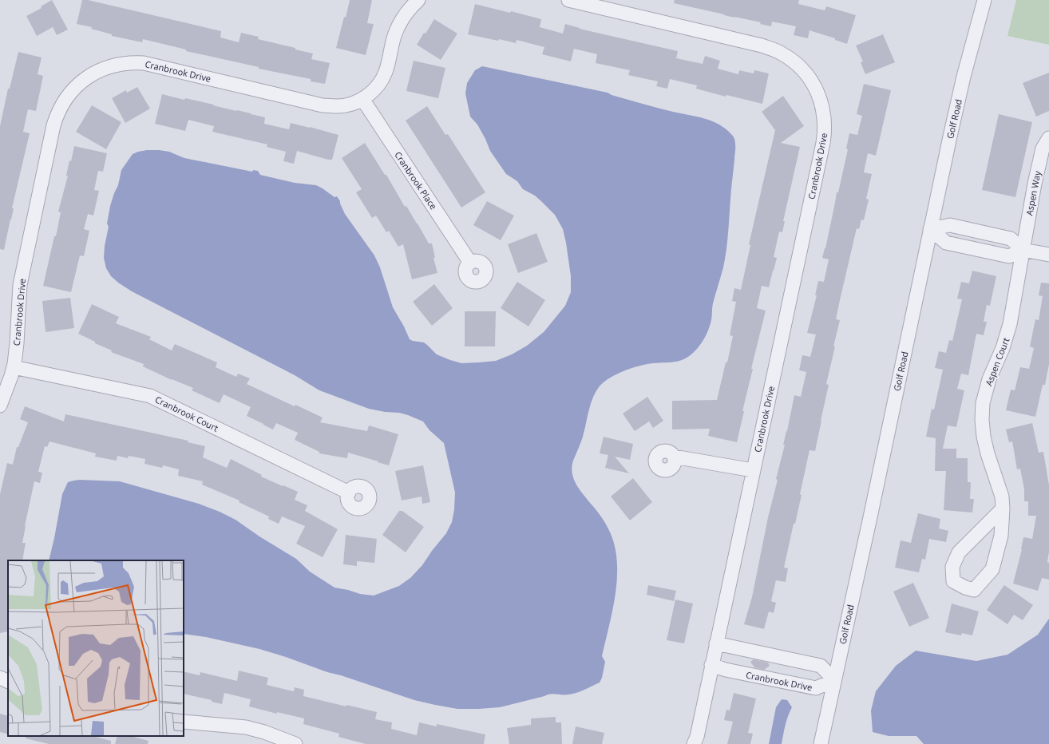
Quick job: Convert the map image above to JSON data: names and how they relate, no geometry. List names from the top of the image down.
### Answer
{
  "streets": {
    "street": [
      "Cranbrook Drive",
      "Golf Road",
      "Cranbrook Place",
      "Aspen Way",
      "Aspen Court",
      "Cranbrook Court"
    ]
  },
  "crossings": [
    ["Cranbrook Drive", "Golf Road"],
    ["Cranbrook Drive", "Cranbrook Place"],
    ["Cranbrook Drive", "Cranbrook Court"],
    ["Aspen Way", "Aspen Court"]
  ]
}
